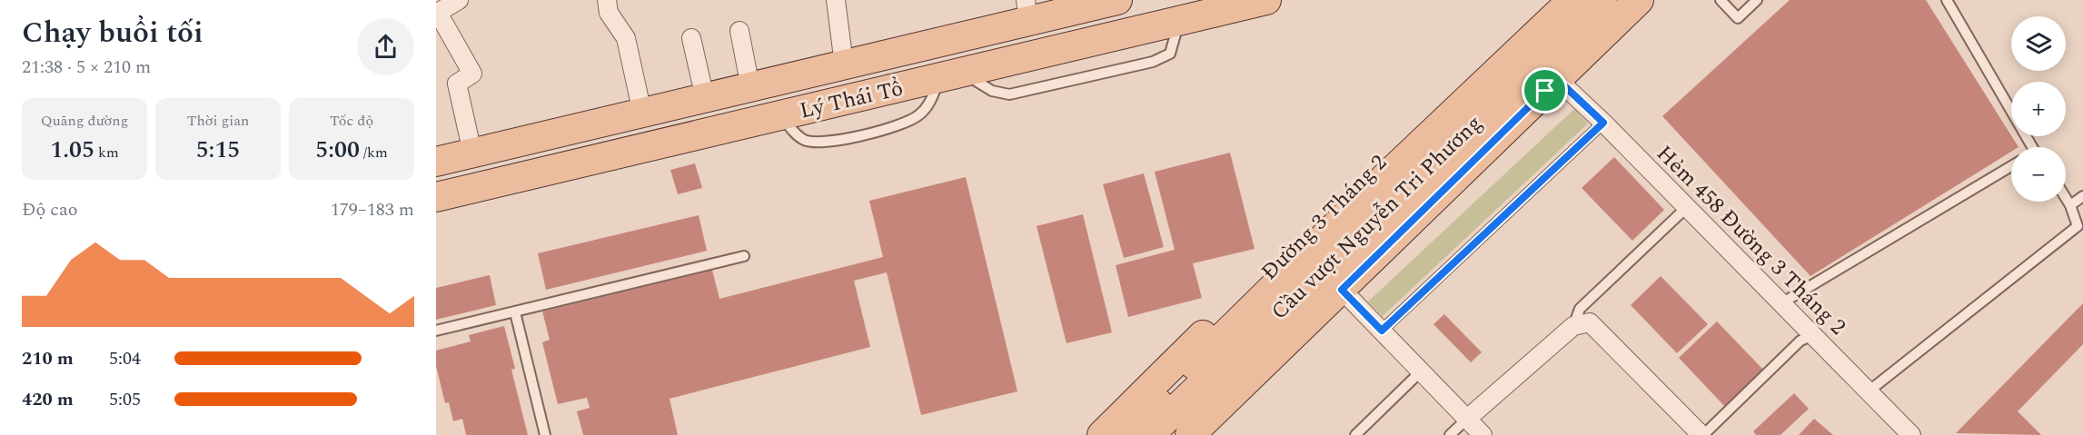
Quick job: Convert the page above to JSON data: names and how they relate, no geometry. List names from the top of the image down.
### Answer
{
  "streets": {
    "main road": ["Lý Thái Tổ", "Đường 3 Tháng 2", "Cầu vượt Nguyễn Tri Phương"],
    "street": ["Hẻm 458 Đường 3 Tháng 2"]
  },
  "page": {
    "heading": ["Chạy buổi tối", "21:38 · 5 × 210 m"],
    "map_buttons": ["+", "−"],
    "stats": [
      ["Quãng đường", "1.05 km"],
      ["Thời gian", "5:15"],
      ["Tốc độ", "5:00 /km"]
    ],
    "chart": ["Độ cao", "179–183 m"],
    "list": [
      {
        "name": "210 m",
        "note": "5:04"
      },
      {
        "name": "420 m",
        "note": "5:05"
      }
    ]
  }
}
